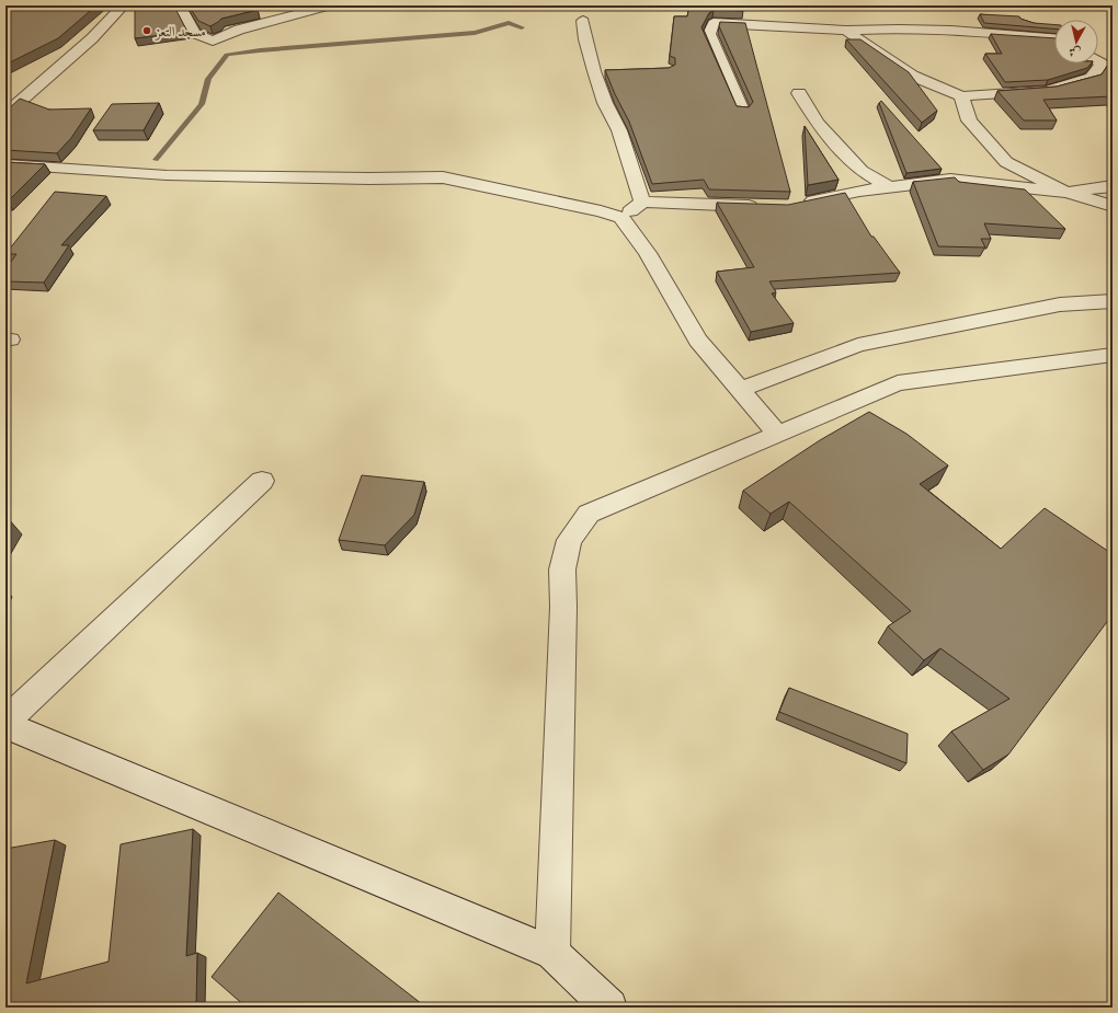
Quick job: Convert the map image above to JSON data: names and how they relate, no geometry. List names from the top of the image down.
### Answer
{
  "places": ["مسجد التعز"],
  "north": "bottom"
}
